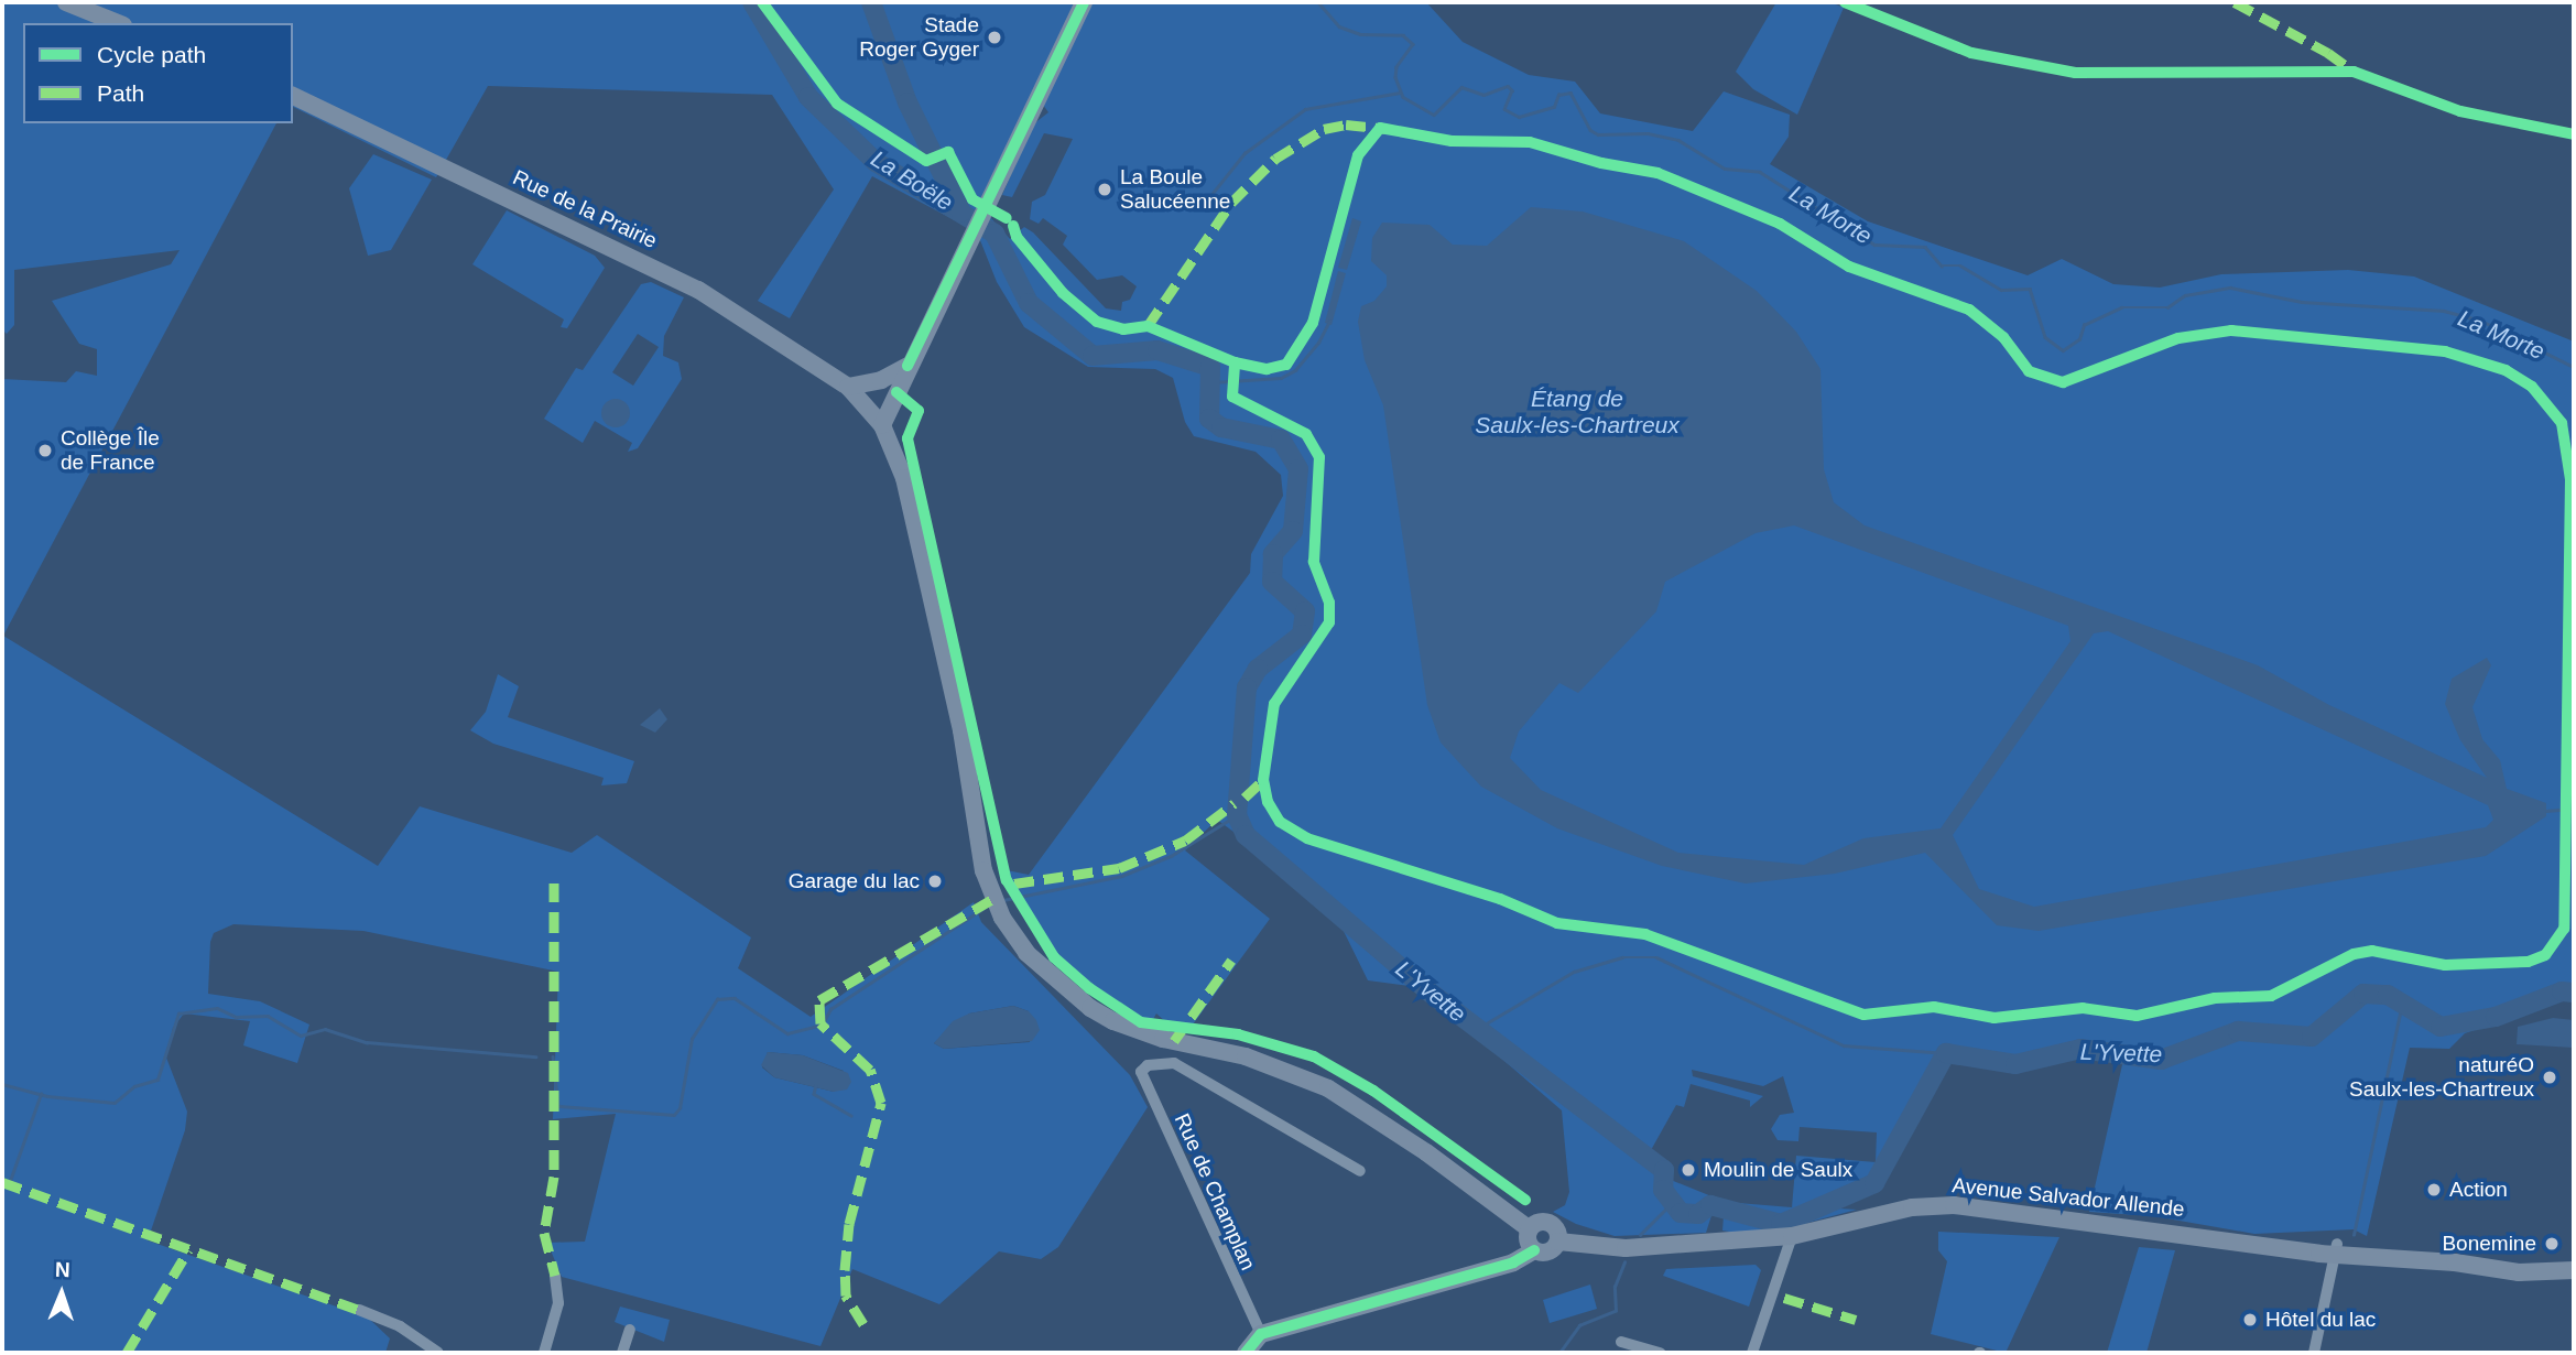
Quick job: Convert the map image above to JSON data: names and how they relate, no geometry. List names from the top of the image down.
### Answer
{
  "streets": {
    "street": ["Rue de la Prairie", "Rue de Champlan", "Avenue Salvador Allende"]
  },
  "water": [
    "La Boële",
    "La Morte",
    "Étang de Saulx-les-Chartreux",
    "L'Yvette"
  ],
  "places": [
    "Stade Roger Gyger",
    "La Boule Salucéenne",
    "Collège Île de France",
    "Garage du lac",
    "naturéO Saulx-les-Chartreux",
    "Moulin de Saulx",
    "Action",
    "Bonemine",
    "Hôtel du lac"
  ],
  "legend": ["Cycle path", "Path"],
  "north": "top"
}
